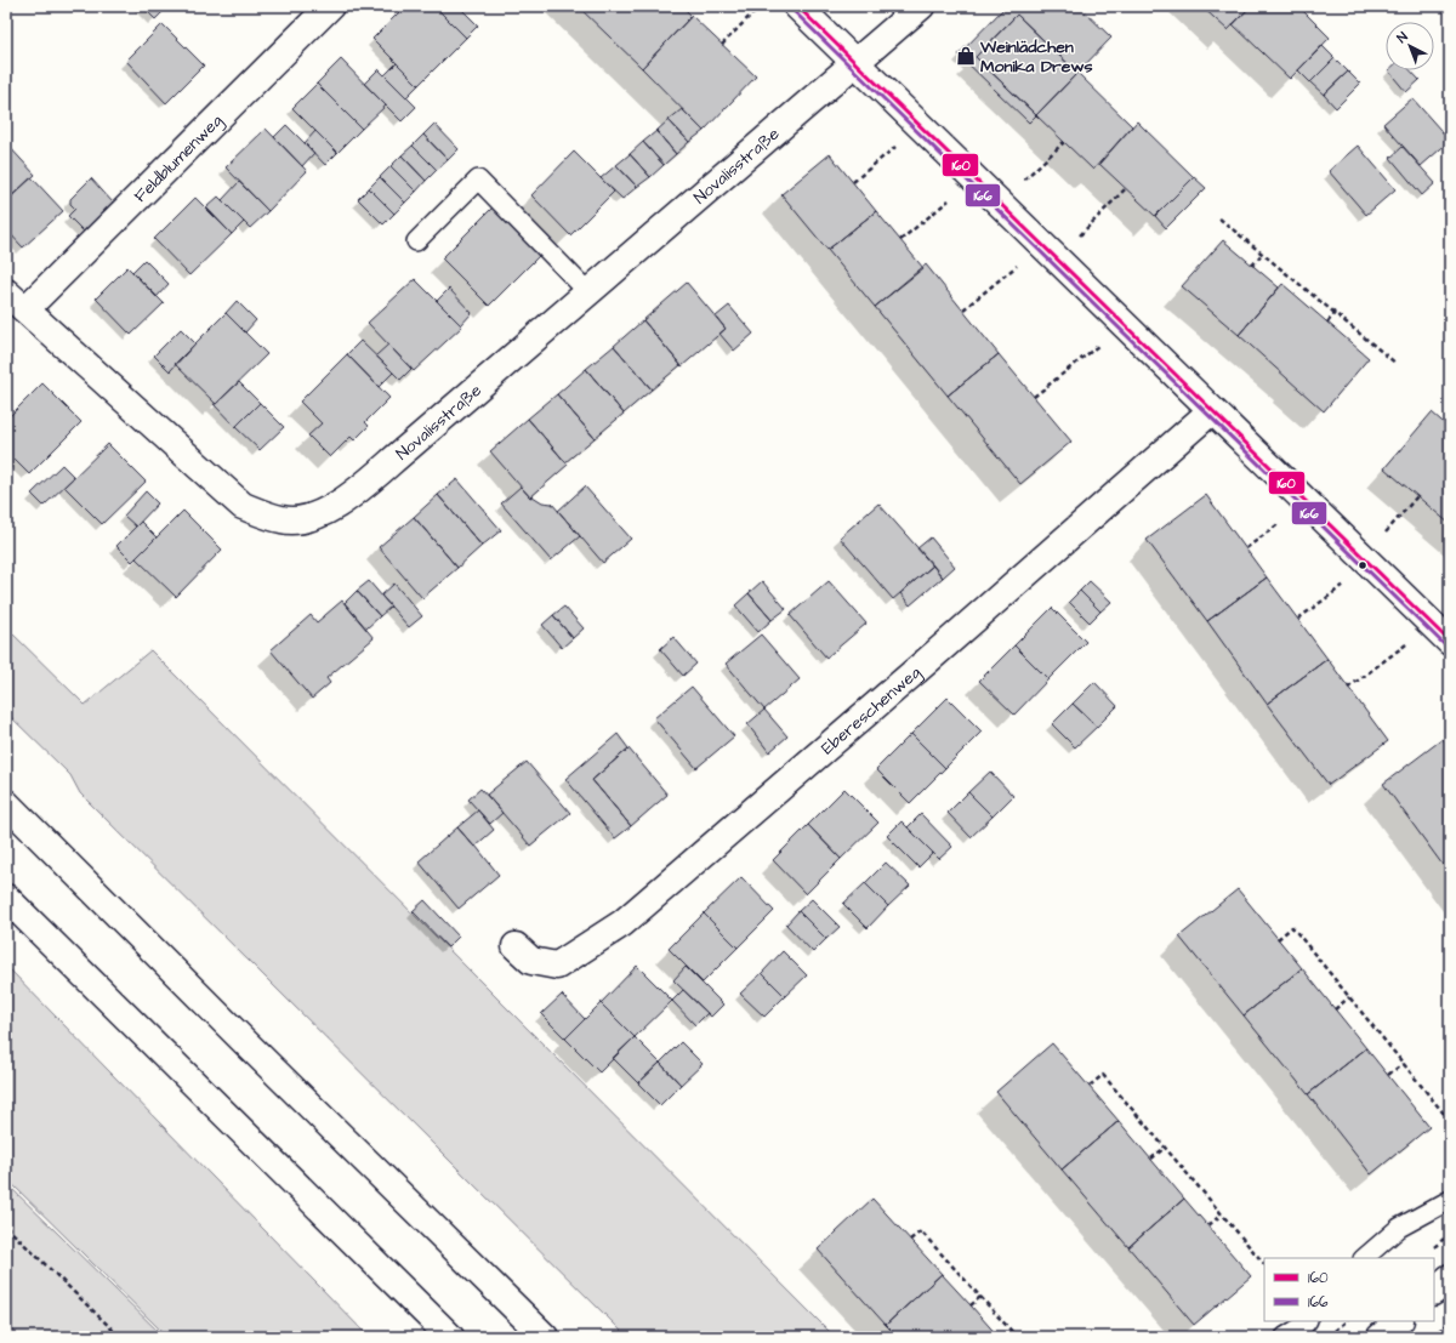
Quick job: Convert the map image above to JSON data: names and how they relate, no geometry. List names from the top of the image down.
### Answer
{
  "streets": {
    "main road": ["Feldblumenweg", "Novalisstraße", "Ebereschenweg"]
  },
  "crossings": [
    ["Feldblumenweg", "Novalisstraße"]
  ],
  "places": {
    "shop": ["Weinlädchen Monika Drews"]
  },
  "lines": ["transit line 160", "transit line 166"],
  "legend": ["160", "166"],
  "north": "top left"
}
